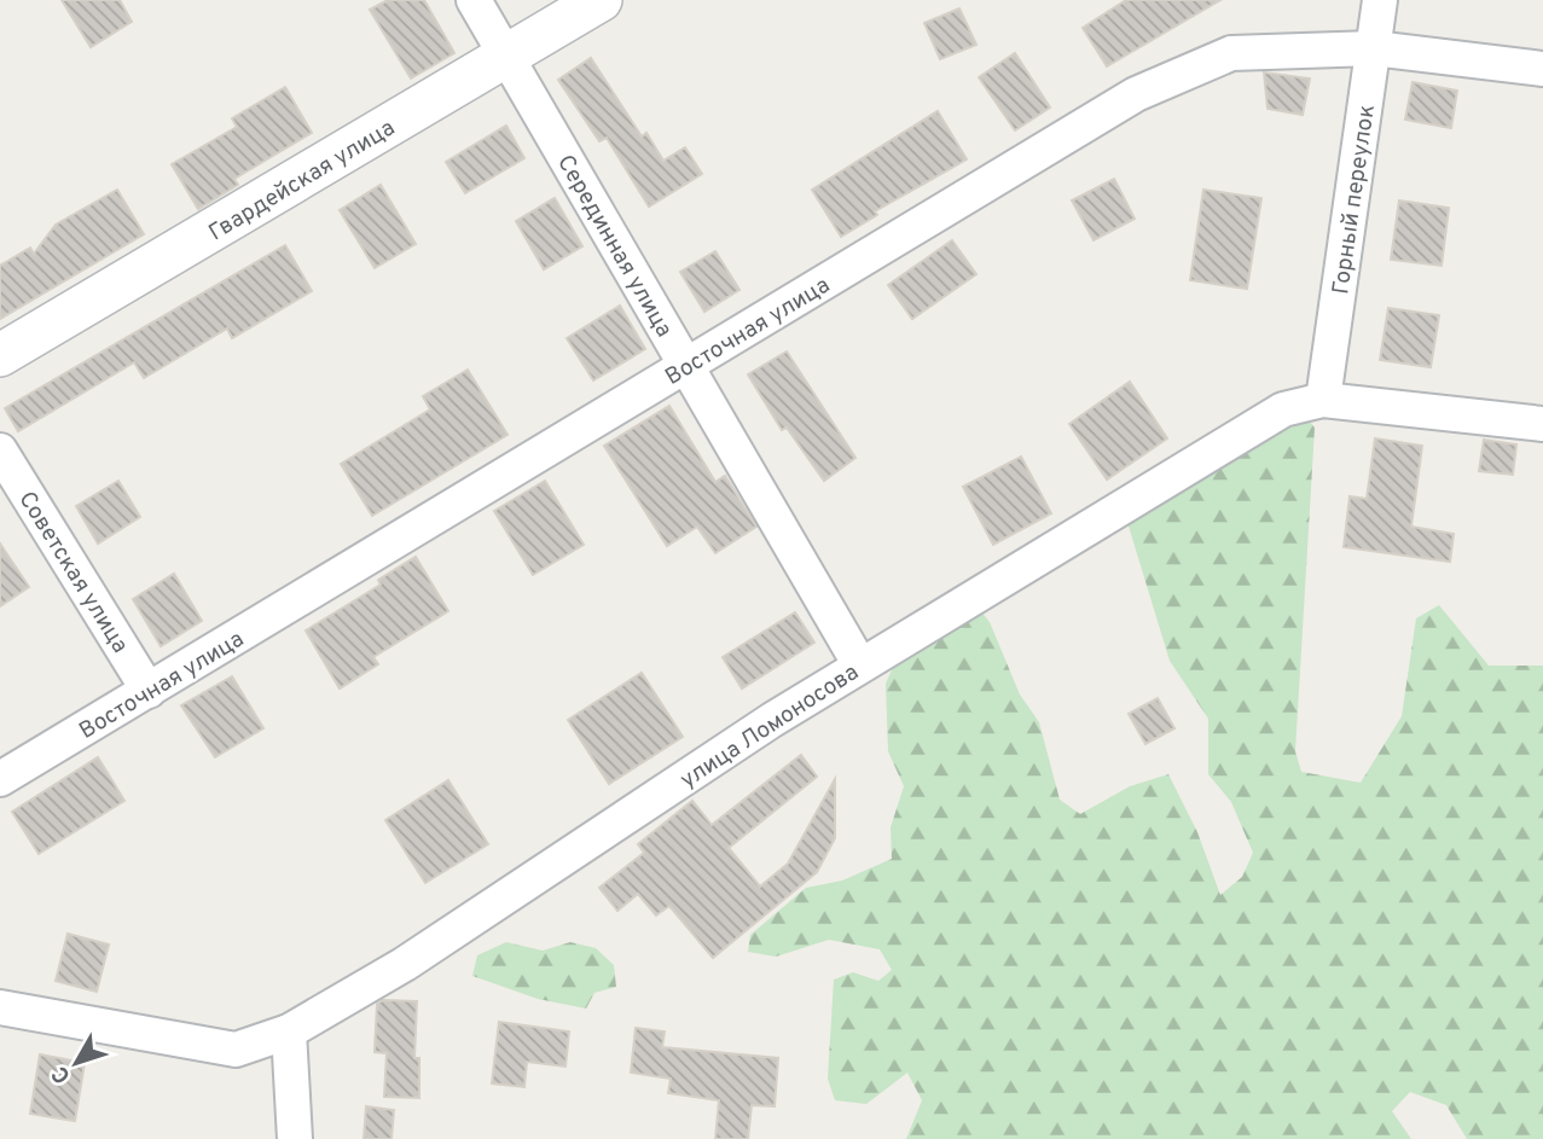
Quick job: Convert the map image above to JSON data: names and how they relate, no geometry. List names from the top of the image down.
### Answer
{
  "streets": {
    "street": [
      "Гвардейская улица",
      "Горный переулок",
      "Серединная улица",
      "Восточная улица",
      "Советская улица",
      "улица Ломоносова"
    ]
  },
  "crossings": [
    ["Гвардейская улица", "Серединная улица"],
    ["Горный переулок", "Восточная улица"],
    ["Горный переулок", "улица Ломоносова"],
    ["Серединная улица", "Восточная улица"],
    ["Серединная улица", "улица Ломоносова"],
    ["Восточная улица", "Советская улица"]
  ],
  "north": "bottom left"
}
